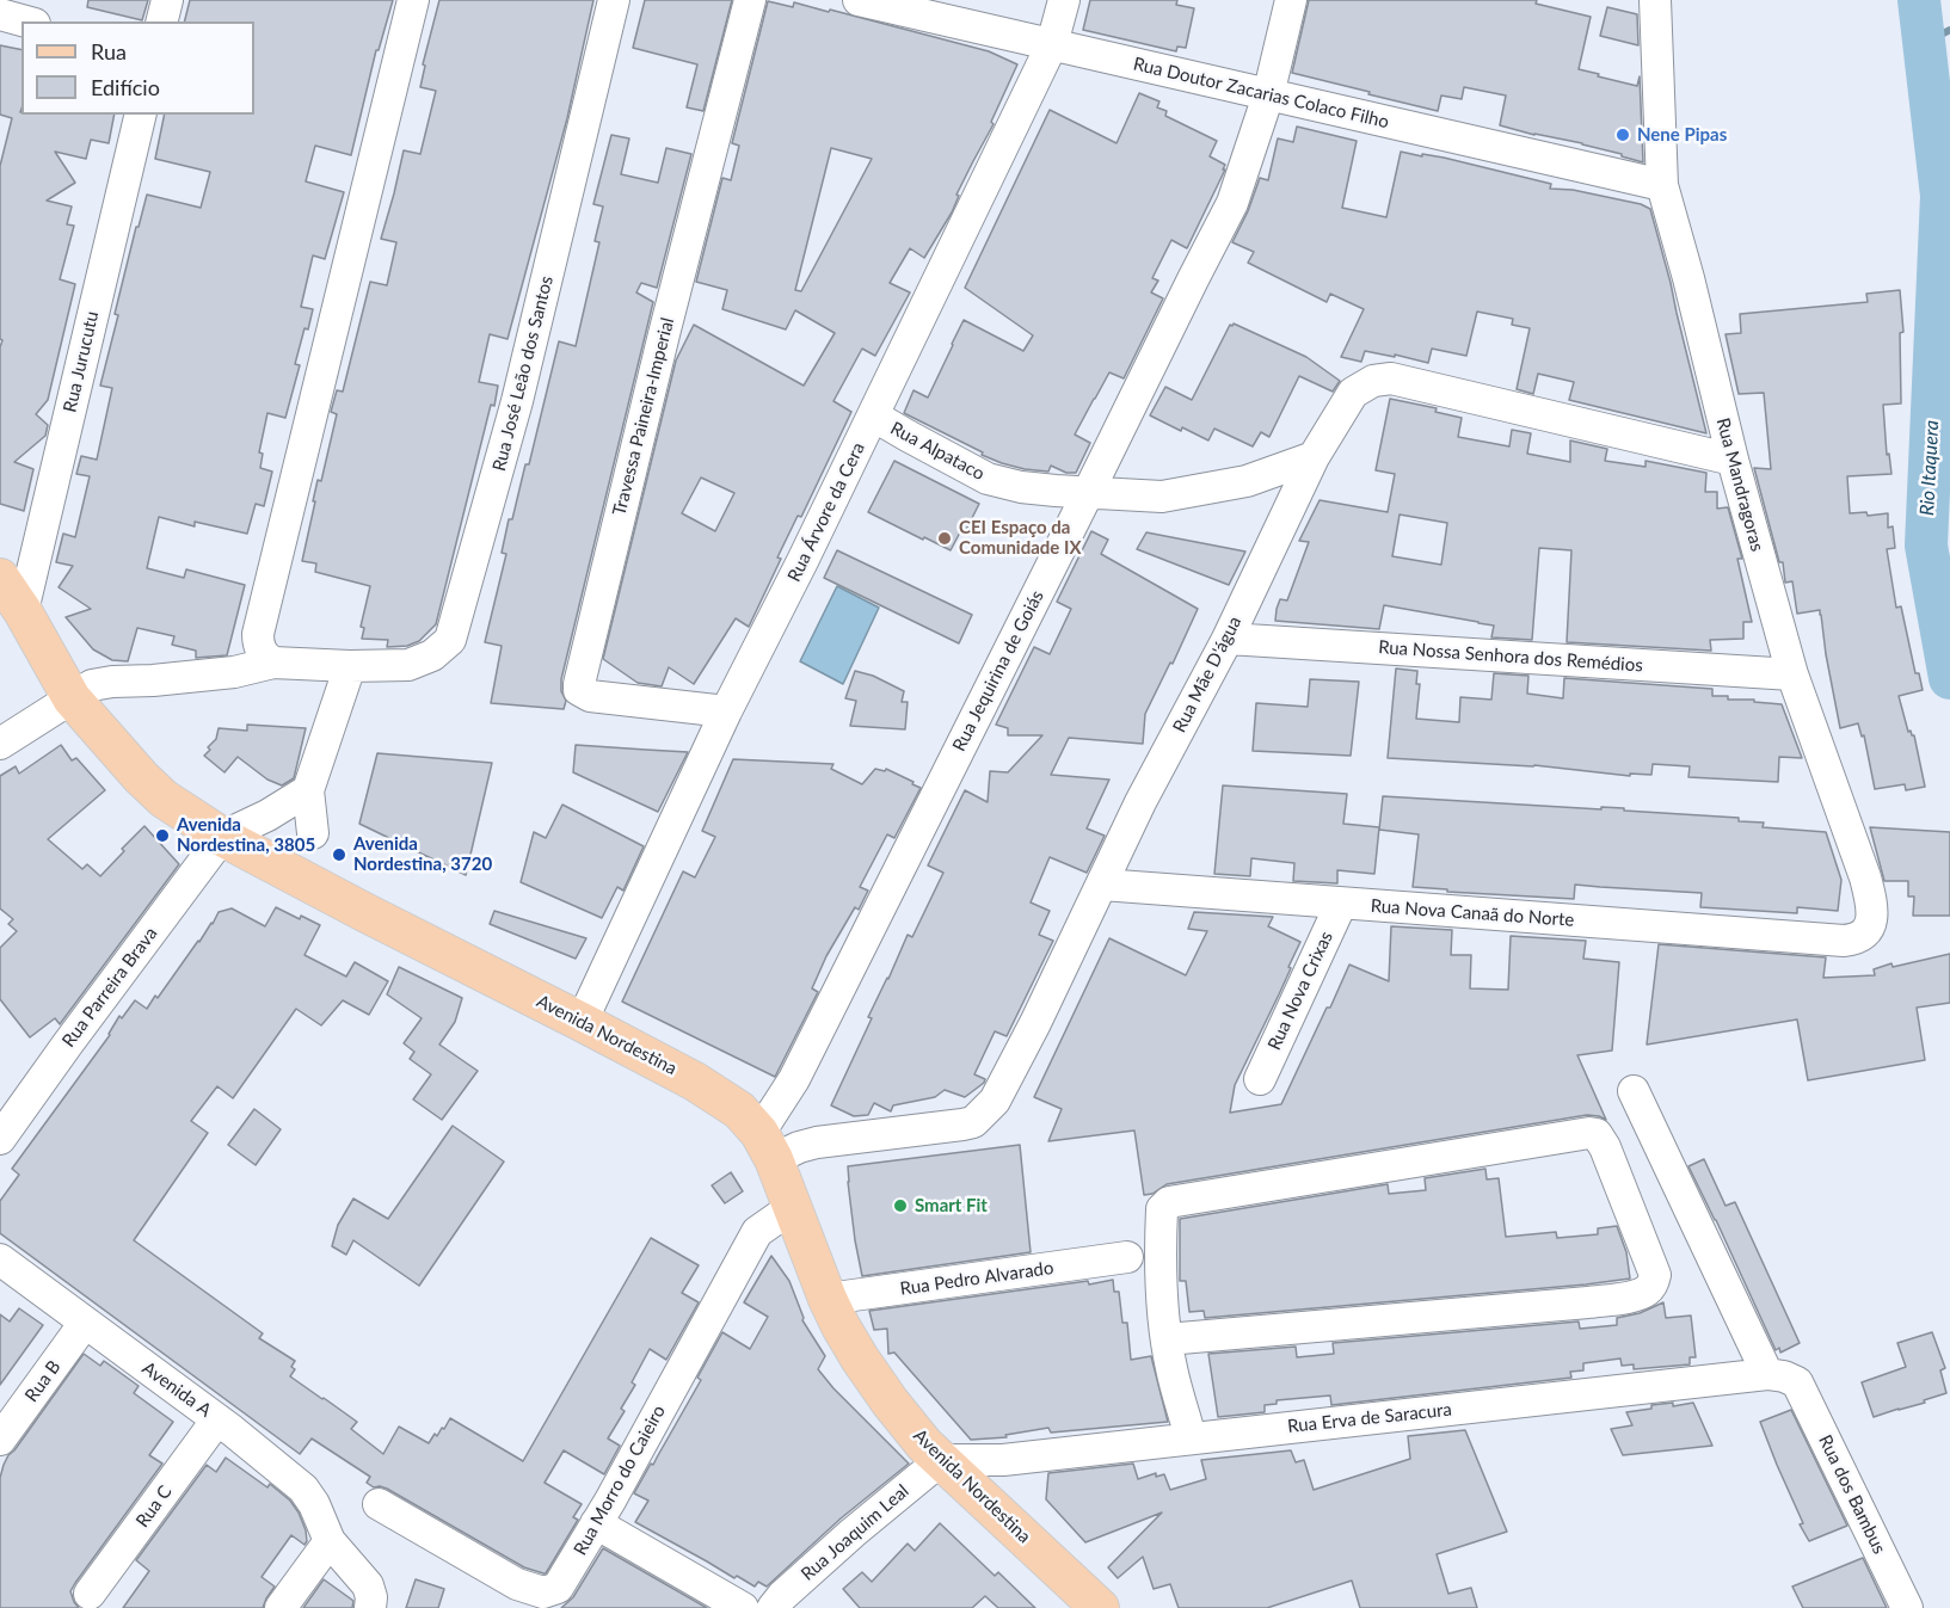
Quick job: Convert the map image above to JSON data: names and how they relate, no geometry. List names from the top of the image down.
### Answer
{
  "streets": {
    "main road": ["Avenida Nordestina"],
    "street": [
      "Rua Doutor Zacarias Colaco Filho",
      "Rua Jurucutu",
      "Rua José Leão dos Santos",
      "Travessa Paineira-Imperial",
      "Rua Alpataco",
      "Rua Mandragoras",
      "Rua Árvore da Cera",
      "Rua Nossa Senhora dos Remédios",
      "Rua Jequirina de Goiás",
      "Rua Mãe D'água",
      "Rua Nova Canaã do Norte",
      "Rua Parreira Brava",
      "Rua Nova Crixas",
      "Rua Pedro Alvarado",
      "Rua B",
      "Avenida A",
      "Rua Erva de Saracura",
      "Rua Morro do Caieiro",
      "Rua dos Bambus",
      "Rua C",
      "Rua Joaquim Leal"
    ]
  },
  "crossings": [
    ["Rua Doutor Zacarias Colaco Filho", "Rua Mandragoras"],
    ["Rua Doutor Zacarias Colaco Filho", "Rua Árvore da Cera"],
    ["Rua Doutor Zacarias Colaco Filho", "Rua Jequirina de Goiás"],
    ["Rua Jurucutu", "Avenida Nordestina"],
    ["Rua José Leão dos Santos", "Avenida Nordestina"],
    ["Travessa Paineira-Imperial", "Rua Árvore da Cera"],
    ["Rua Alpataco", "Rua Árvore da Cera"],
    ["Rua Alpataco", "Rua Jequirina de Goiás"],
    ["Rua Alpataco", "Rua Mãe D'água"],
    ["Rua Mandragoras", "Rua Nossa Senhora dos Remédios"],
    ["Rua Mandragoras", "Rua Mãe D'água"],
    ["Rua Mandragoras", "Rua Nova Canaã do Norte"],
    ["Rua Árvore da Cera", "Avenida Nordestina"],
    ["Rua Nossa Senhora dos Remédios", "Rua Mãe D'água"],
    ["Rua Jequirina de Goiás", "Rua Mãe D'água"],
    ["Rua Jequirina de Goiás", "Avenida Nordestina"],
    ["Rua Mãe D'água", "Rua Nova Canaã do Norte"],
    ["Rua Mãe D'água", "Avenida Nordestina"],
    ["Rua Nova Canaã do Norte", "Rua Nova Crixas"],
    ["Rua Parreira Brava", "Avenida Nordestina"],
    ["Avenida Nordestina", "Rua Pedro Alvarado"],
    ["Avenida Nordestina", "Rua Erva de Saracura"],
    ["Avenida Nordestina", "Rua Morro do Caieiro"],
    ["Avenida Nordestina", "Rua Joaquim Leal"],
    ["Rua B", "Avenida A"],
    ["Avenida A", "Rua C"],
    ["Rua Erva de Saracura", "Rua dos Bambus"],
    ["Rua Erva de Saracura", "Rua Joaquim Leal"]
  ],
  "water": ["Rio Itaquera"],
  "places": [
    "Nene Pipas",
    "CEI Espaço da Comunidade IX",
    "Avenida Nordestina, 3805",
    "Avenida Nordestina, 3720",
    "Smart Fit"
  ],
  "legend": ["Rua", "Edifício"]
}
